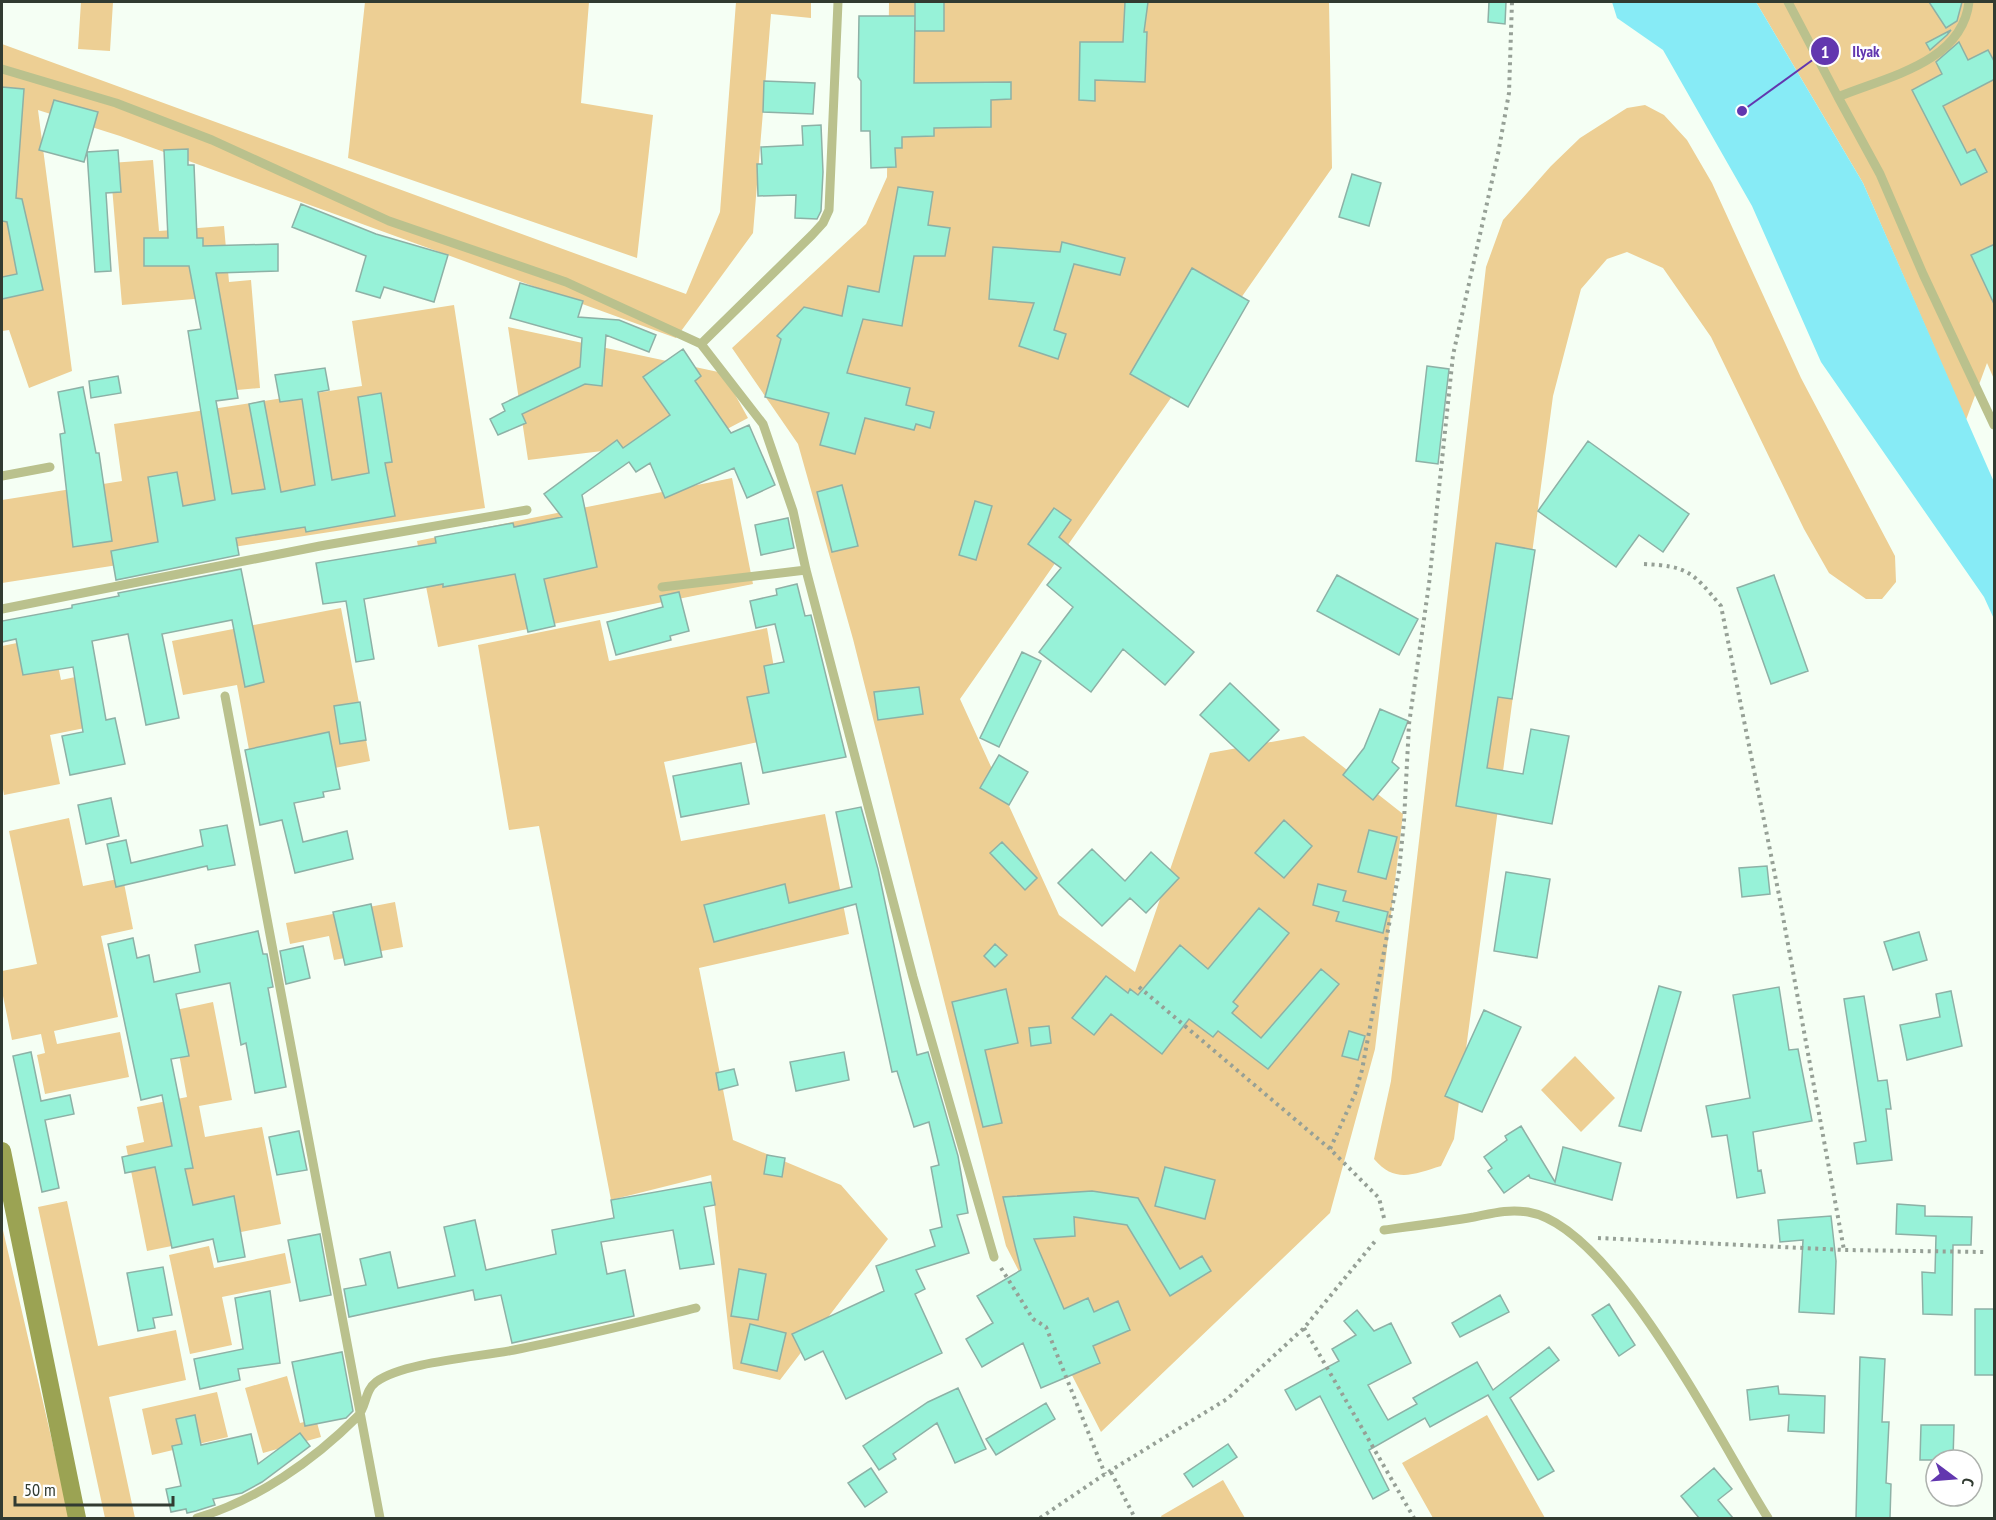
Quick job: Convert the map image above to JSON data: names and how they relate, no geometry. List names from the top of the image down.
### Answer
{
  "places": ["Ilyak"],
  "scale_bar": "50 m",
  "north": "right"
}
